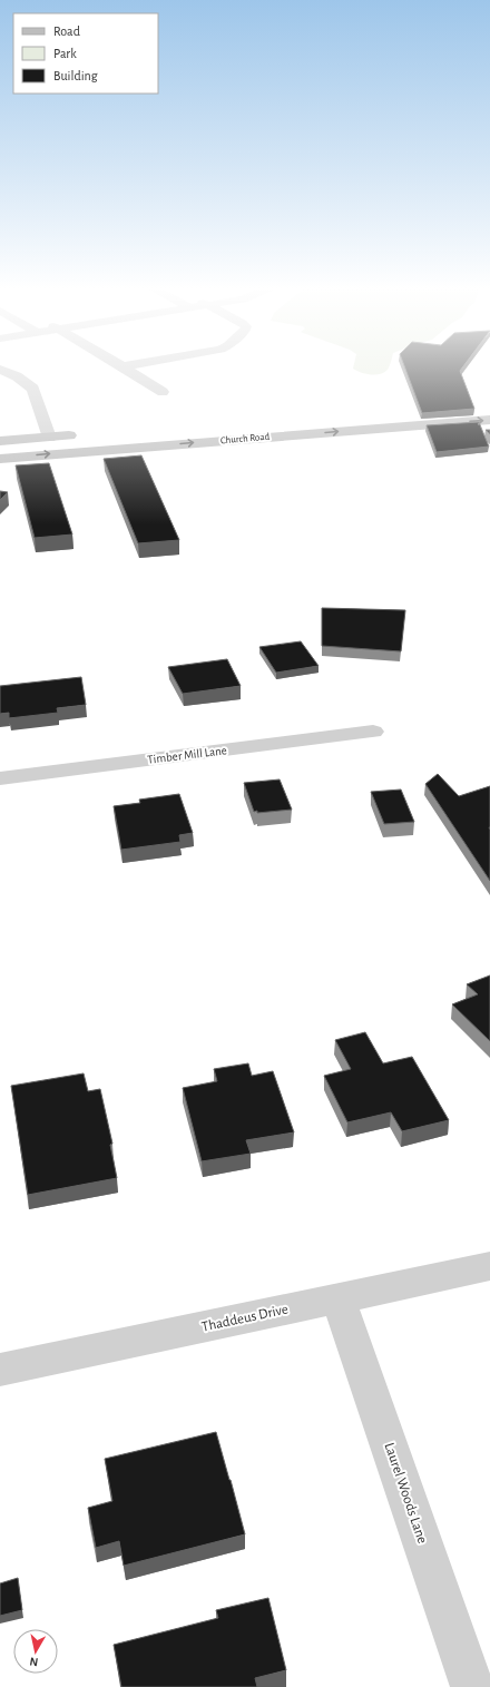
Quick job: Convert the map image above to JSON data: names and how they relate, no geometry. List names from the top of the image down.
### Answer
{
  "streets": {
    "main road": ["Church Road"],
    "street": ["Timber Mill Lane", "Thaddeus Drive", "Laurel Woods Lane"]
  },
  "crossings": [
    ["Thaddeus Drive", "Laurel Woods Lane"]
  ],
  "legend": ["Road", "Park", "Building"],
  "north": "bottom"
}
